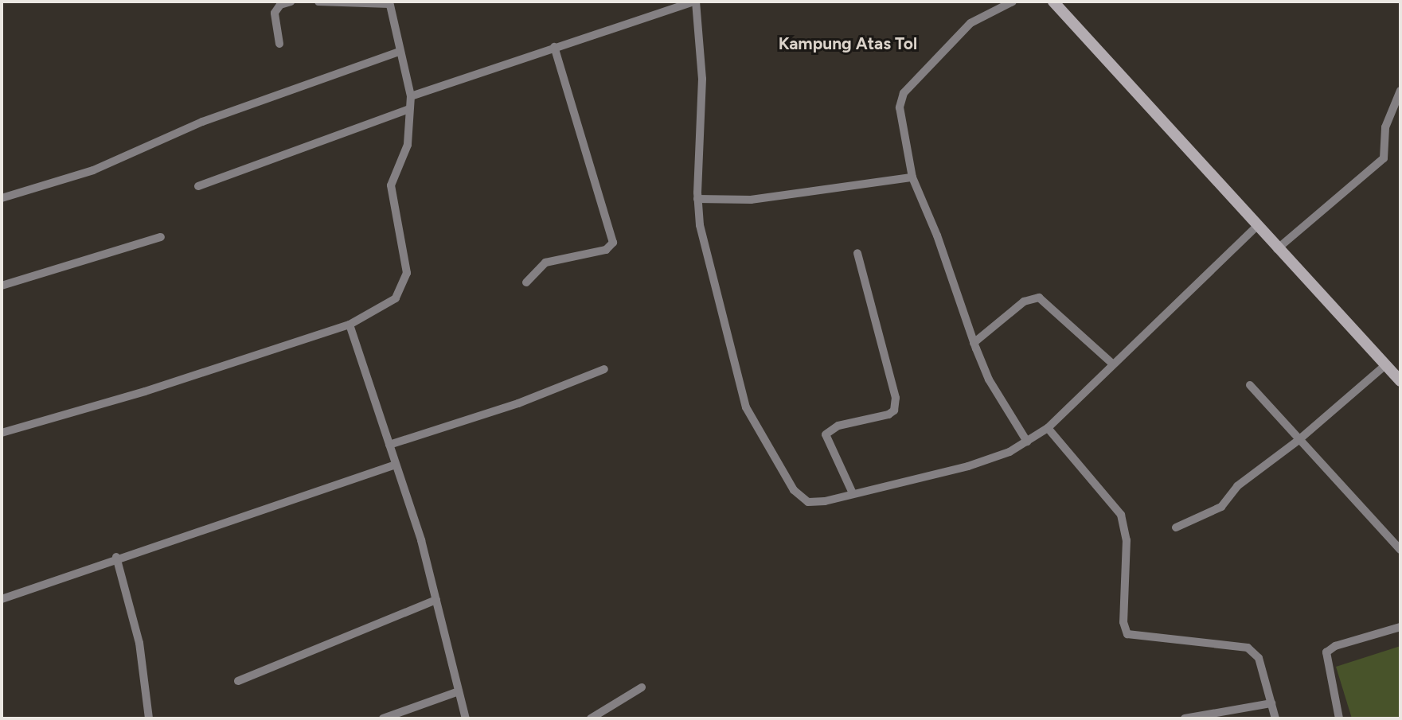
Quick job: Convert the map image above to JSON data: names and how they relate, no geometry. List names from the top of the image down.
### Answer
{
  "districts": ["Kampung Atas Tol"]
}
